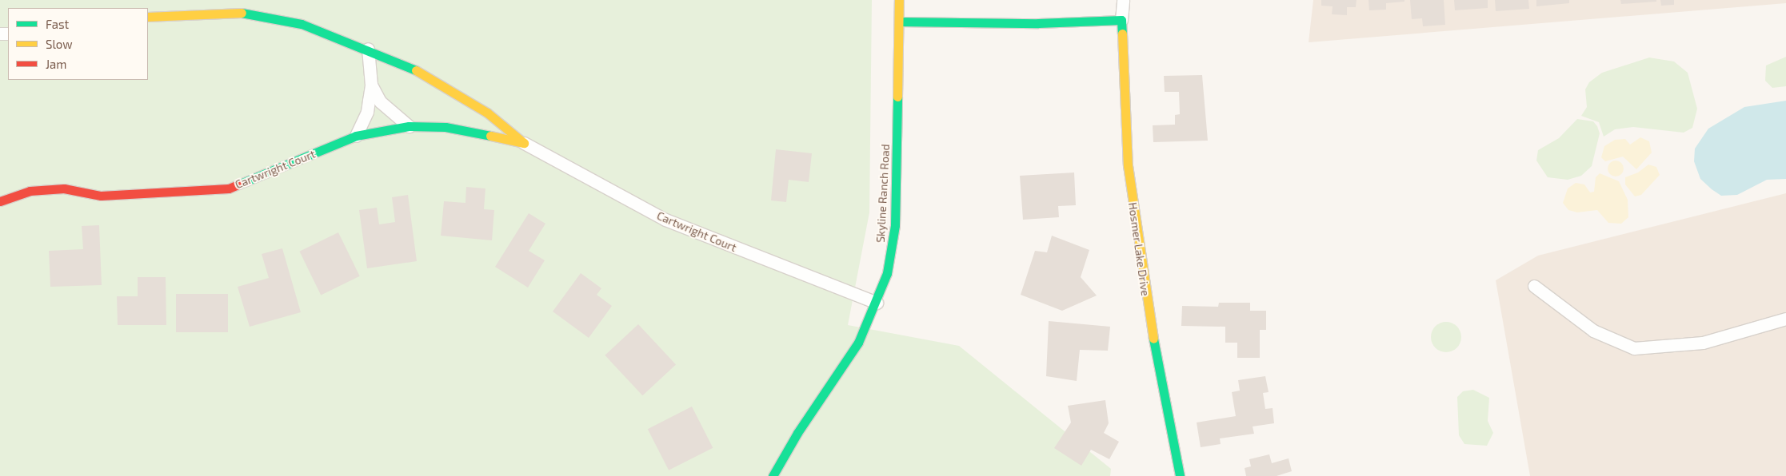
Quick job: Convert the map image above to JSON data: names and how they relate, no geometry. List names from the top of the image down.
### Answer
{
  "streets": {
    "street": ["Cartwright Court", "Skyline Ranch Road", "Hosmer Lake Drive"]
  },
  "crossings": [
    ["Cartwright Court", "Skyline Ranch Road"]
  ],
  "legend": ["Fast", "Slow", "Jam"]
}
